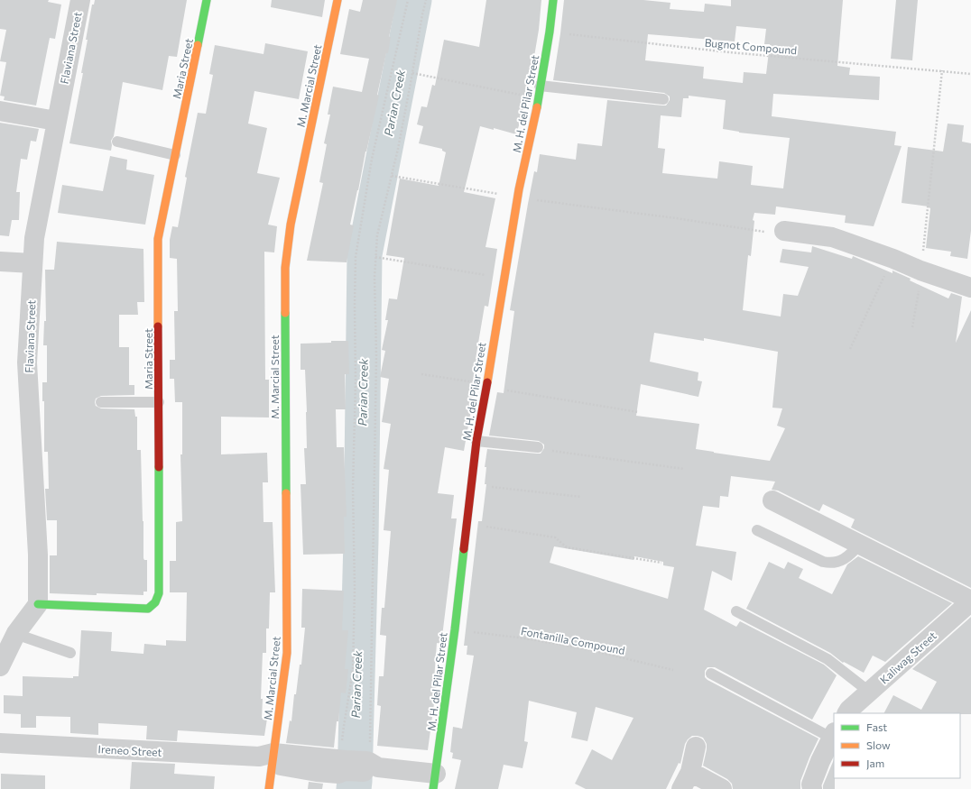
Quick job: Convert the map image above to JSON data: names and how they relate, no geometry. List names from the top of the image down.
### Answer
{
  "streets": {
    "street": [
      "Flaviana Street",
      "Maria Street",
      "M. Marcial Street",
      "M. H. del Pilar Street",
      "Kaliwag Street",
      "Ireneo Street"
    ],
    "path": ["Bugnot Compound", "Fontanilla Compound"]
  },
  "crossings": [
    ["Flaviana Street", "Maria Street"],
    ["M. Marcial Street", "Ireneo Street"],
    ["M. H. del Pilar Street", "Ireneo Street"]
  ],
  "water": ["Parian Creek"],
  "legend": ["Fast", "Slow", "Jam"]
}
